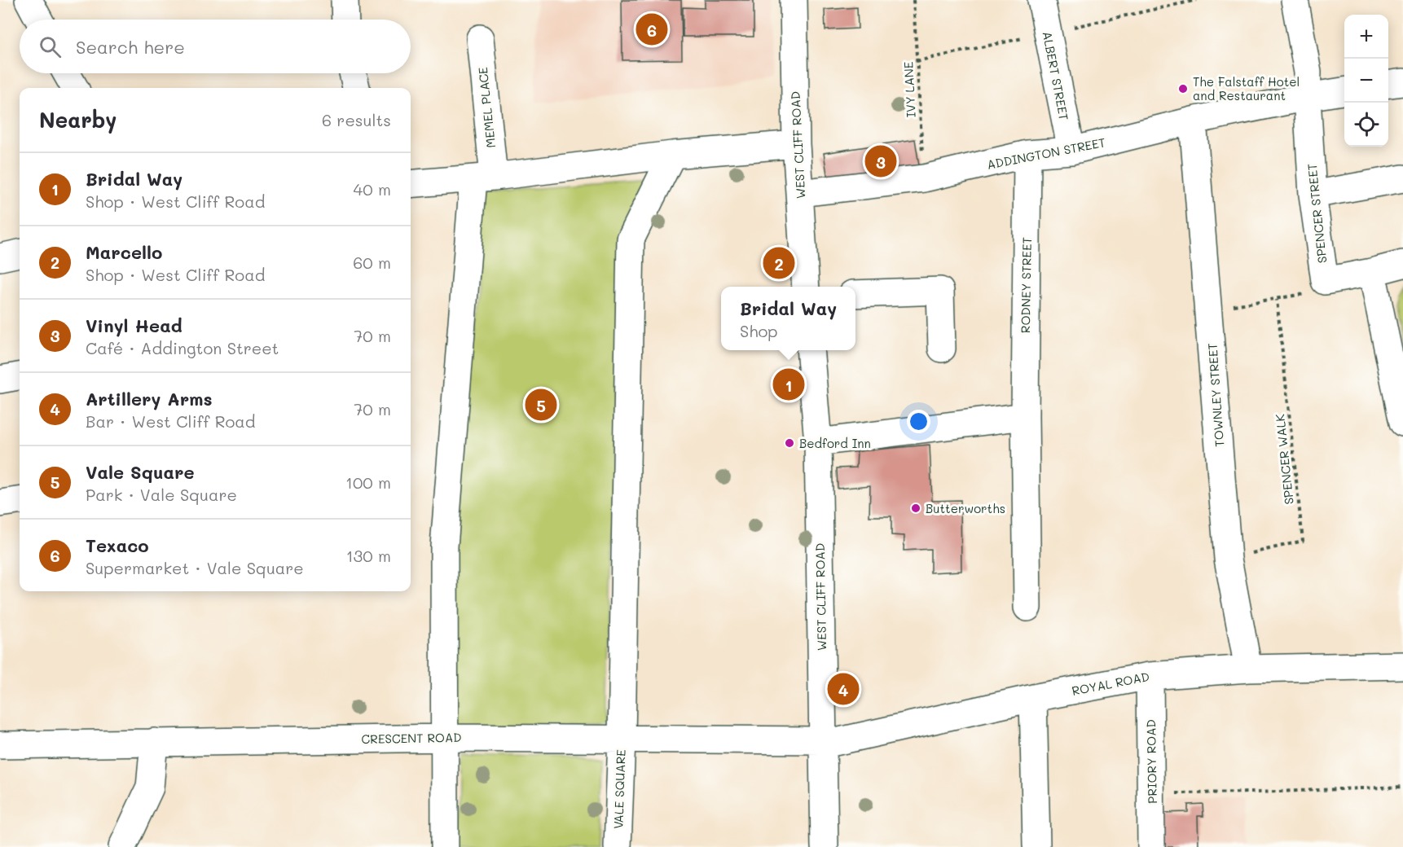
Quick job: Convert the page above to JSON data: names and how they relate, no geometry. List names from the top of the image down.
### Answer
{
  "streets": {
    "street": [
      "ALBERT STREET",
      "MEMEL PLACE",
      "WEST CLIFF ROAD",
      "ADDINGTON STREET",
      "SPENCER STREET",
      "RODNEY STREET",
      "TOWNLEY STREET",
      "ROYAL ROAD",
      "CRESCENT ROAD",
      "PRIORY ROAD",
      "VALE SQUARE"
    ],
    "path": ["IVY LANE", "SPENCER WALK"]
  },
  "crossings": [
    ["ALBERT STREET", "ADDINGTON STREET"],
    ["IVY LANE", "ADDINGTON STREET"],
    ["WEST CLIFF ROAD", "ADDINGTON STREET"],
    ["WEST CLIFF ROAD", "ROYAL ROAD"],
    ["WEST CLIFF ROAD", "CRESCENT ROAD"],
    ["ADDINGTON STREET", "SPENCER STREET"],
    ["ADDINGTON STREET", "RODNEY STREET"],
    ["ADDINGTON STREET", "TOWNLEY STREET"],
    ["TOWNLEY STREET", "SPENCER WALK"],
    ["TOWNLEY STREET", "ROYAL ROAD"],
    ["ROYAL ROAD", "CRESCENT ROAD"],
    ["ROYAL ROAD", "PRIORY ROAD"],
    ["CRESCENT ROAD", "VALE SQUARE"]
  ],
  "places": ["The Falstaff Hotel and Restaurant", "Bedford Inn", "Butterworths"],
  "page": {
    "pins": [
      "6",
      "3",
      "2",
      "1",
      "5",
      "4"
    ],
    "map_buttons": ["+", "−"],
    "search": "Search here",
    "heading": ["Nearby", "6 results"],
    "list": [
      {
        "mark": "1",
        "name": "Bridal Way",
        "note": "Shop · West Cliff Road",
        "value": "40 m"
      },
      {
        "mark": "2",
        "name": "Marcello",
        "note": "Shop · West Cliff Road",
        "value": "60 m"
      },
      {
        "mark": "3",
        "name": "Vinyl Head",
        "note": "Café · Addington Street",
        "value": "70 m"
      },
      {
        "mark": "4",
        "name": "Artillery Arms",
        "note": "Bar · West Cliff Road",
        "value": "70 m"
      },
      {
        "mark": "5",
        "name": "Vale Square",
        "note": "Park · Vale Square",
        "value": "100 m"
      },
      {
        "mark": "6",
        "name": "Texaco",
        "note": "Supermarket · Vale Square",
        "value": "130 m"
      }
    ],
    "popup": ["Bridal Way", "Shop"]
  }
}
